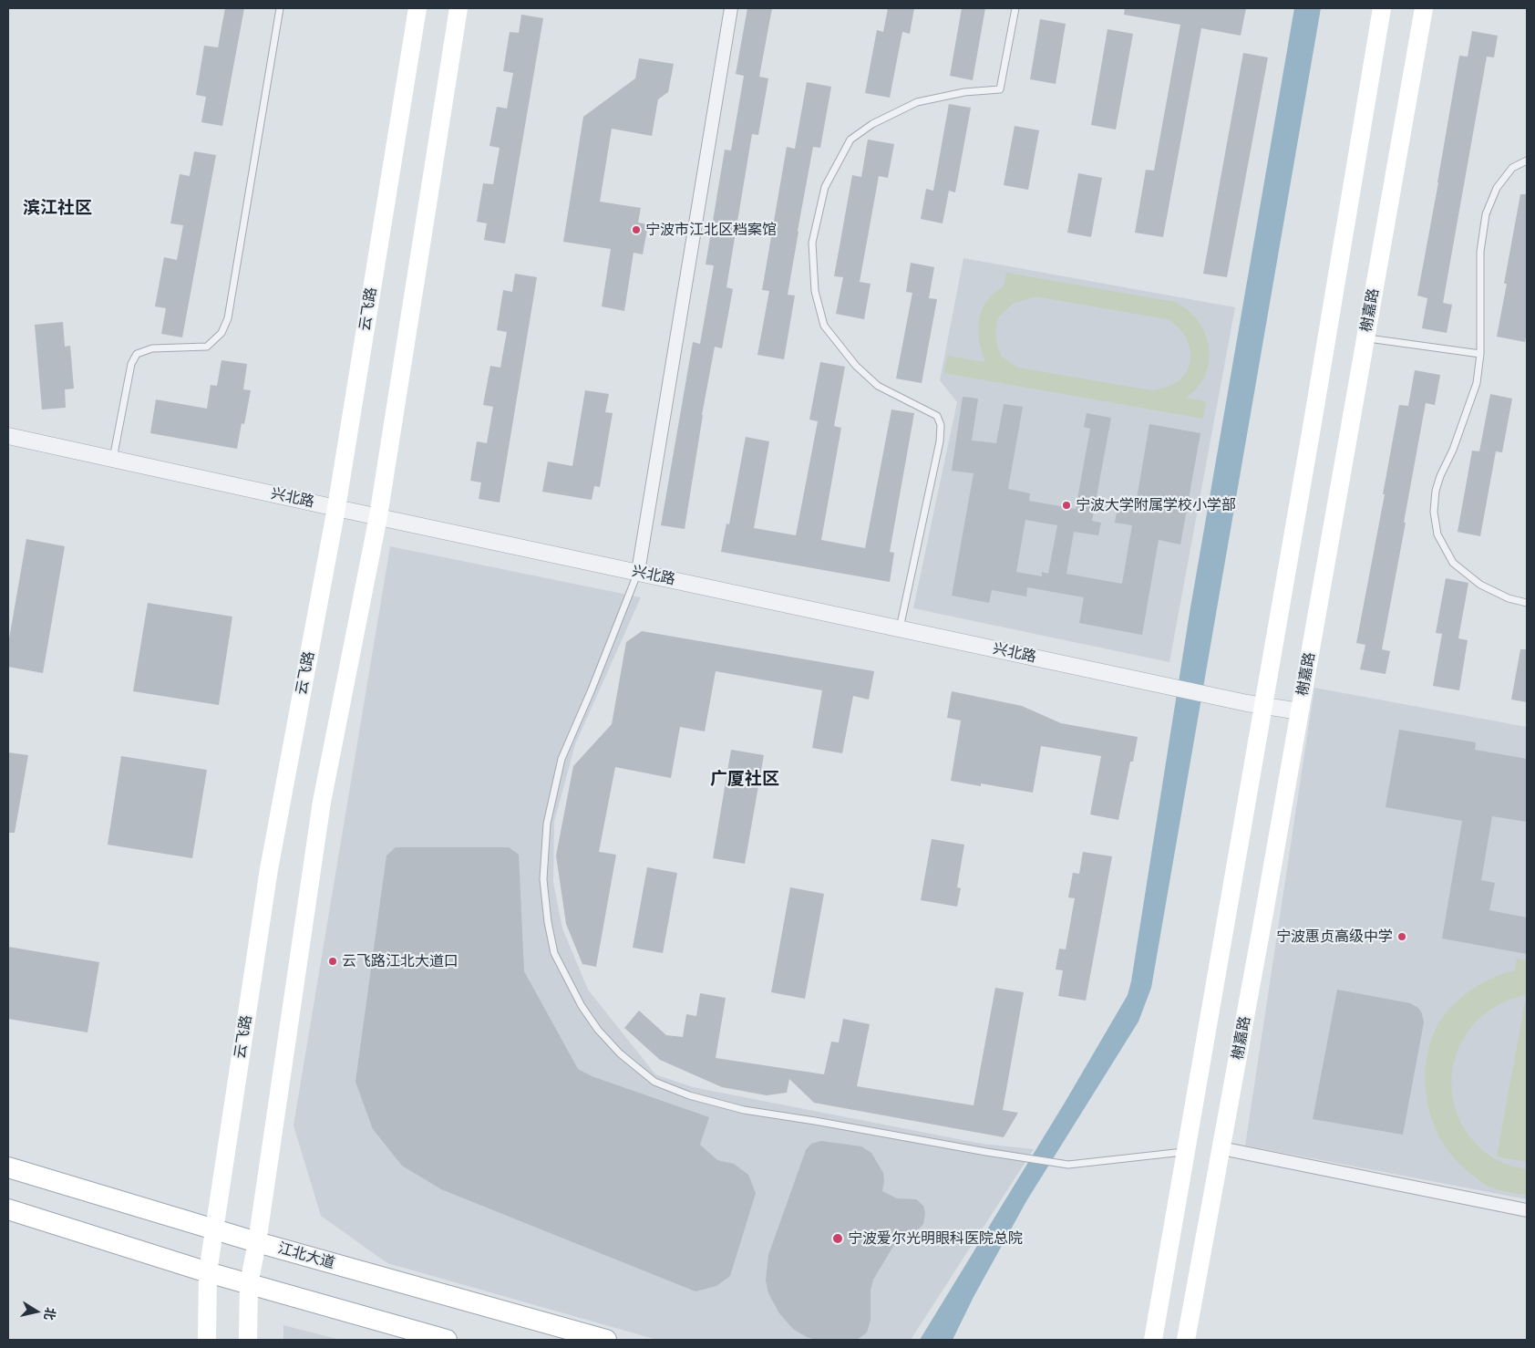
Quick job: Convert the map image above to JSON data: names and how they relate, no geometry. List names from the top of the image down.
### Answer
{
  "streets": {
    "main road": ["云飞路", "榭嘉路", "江北大道"],
    "street": ["兴北路"]
  },
  "crossings": [
    ["云飞路", "兴北路"],
    ["云飞路", "江北大道"],
    ["榭嘉路", "兴北路"]
  ],
  "districts": ["滨江社区", "广厦社区"],
  "places": [
    "宁波市江北区档案馆",
    "宁波大学附属学校小学部",
    "宁波惠贞高级中学",
    "云飞路江北大道口",
    "宁波爱尔光明眼科医院总院"
  ],
  "north": "right"
}
